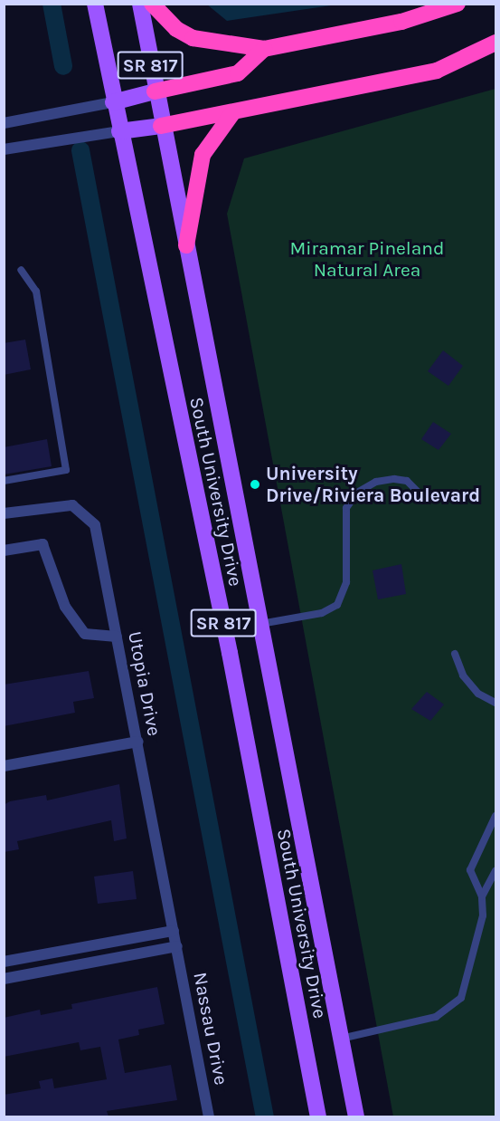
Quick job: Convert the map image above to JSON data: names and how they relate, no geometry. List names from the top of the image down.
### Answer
{
  "streets": {
    "main road": ["SR 817", "South University Drive"],
    "street": ["Utopia Drive", "Nassau Drive"]
  },
  "crossings": [
    ["Utopia Drive", "Nassau Drive"]
  ],
  "parks": ["Miramar Pineland Natural Area"],
  "places": ["University Drive/Riviera Boulevard"]
}
